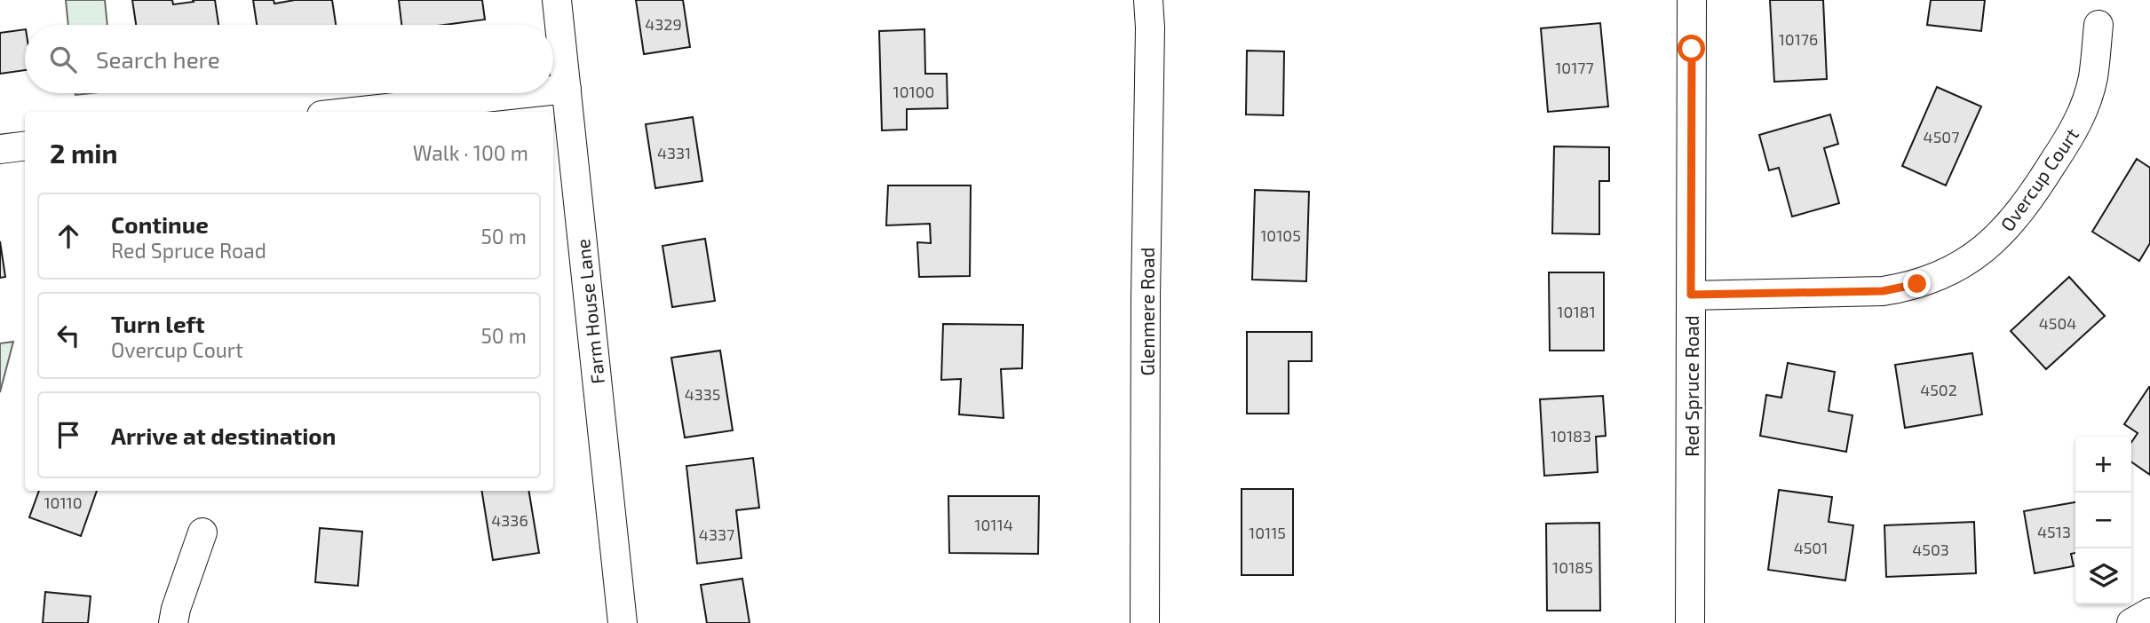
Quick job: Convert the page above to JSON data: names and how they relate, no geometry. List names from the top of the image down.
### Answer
{
  "streets": {
    "street": [
      "Overcup Court",
      "Farm House Lane",
      "Glenmere Road",
      "Red Spruce Road"
    ]
  },
  "crossings": [
    ["Overcup Court", "Red Spruce Road"]
  ],
  "house_numbers": [
    "4329",
    "10176",
    "10177",
    "10100",
    "4507",
    "4331",
    "10105",
    "10181",
    "4504",
    "4502",
    "4335",
    "10183",
    "10110",
    "4336",
    "10114",
    "4513",
    "10115",
    "4337",
    "4501",
    "4503",
    "10185"
  ],
  "page": {
    "search": "Search here",
    "heading": ["2 min", "Walk · 100 m"],
    "list": [
      ["Continue", "Red Spruce Road", "50 m"],
      ["Turn left", "Overcup Court", "50 m"],
      "Arrive at destination"
    ],
    "map_buttons": ["+", "−"]
  }
}
